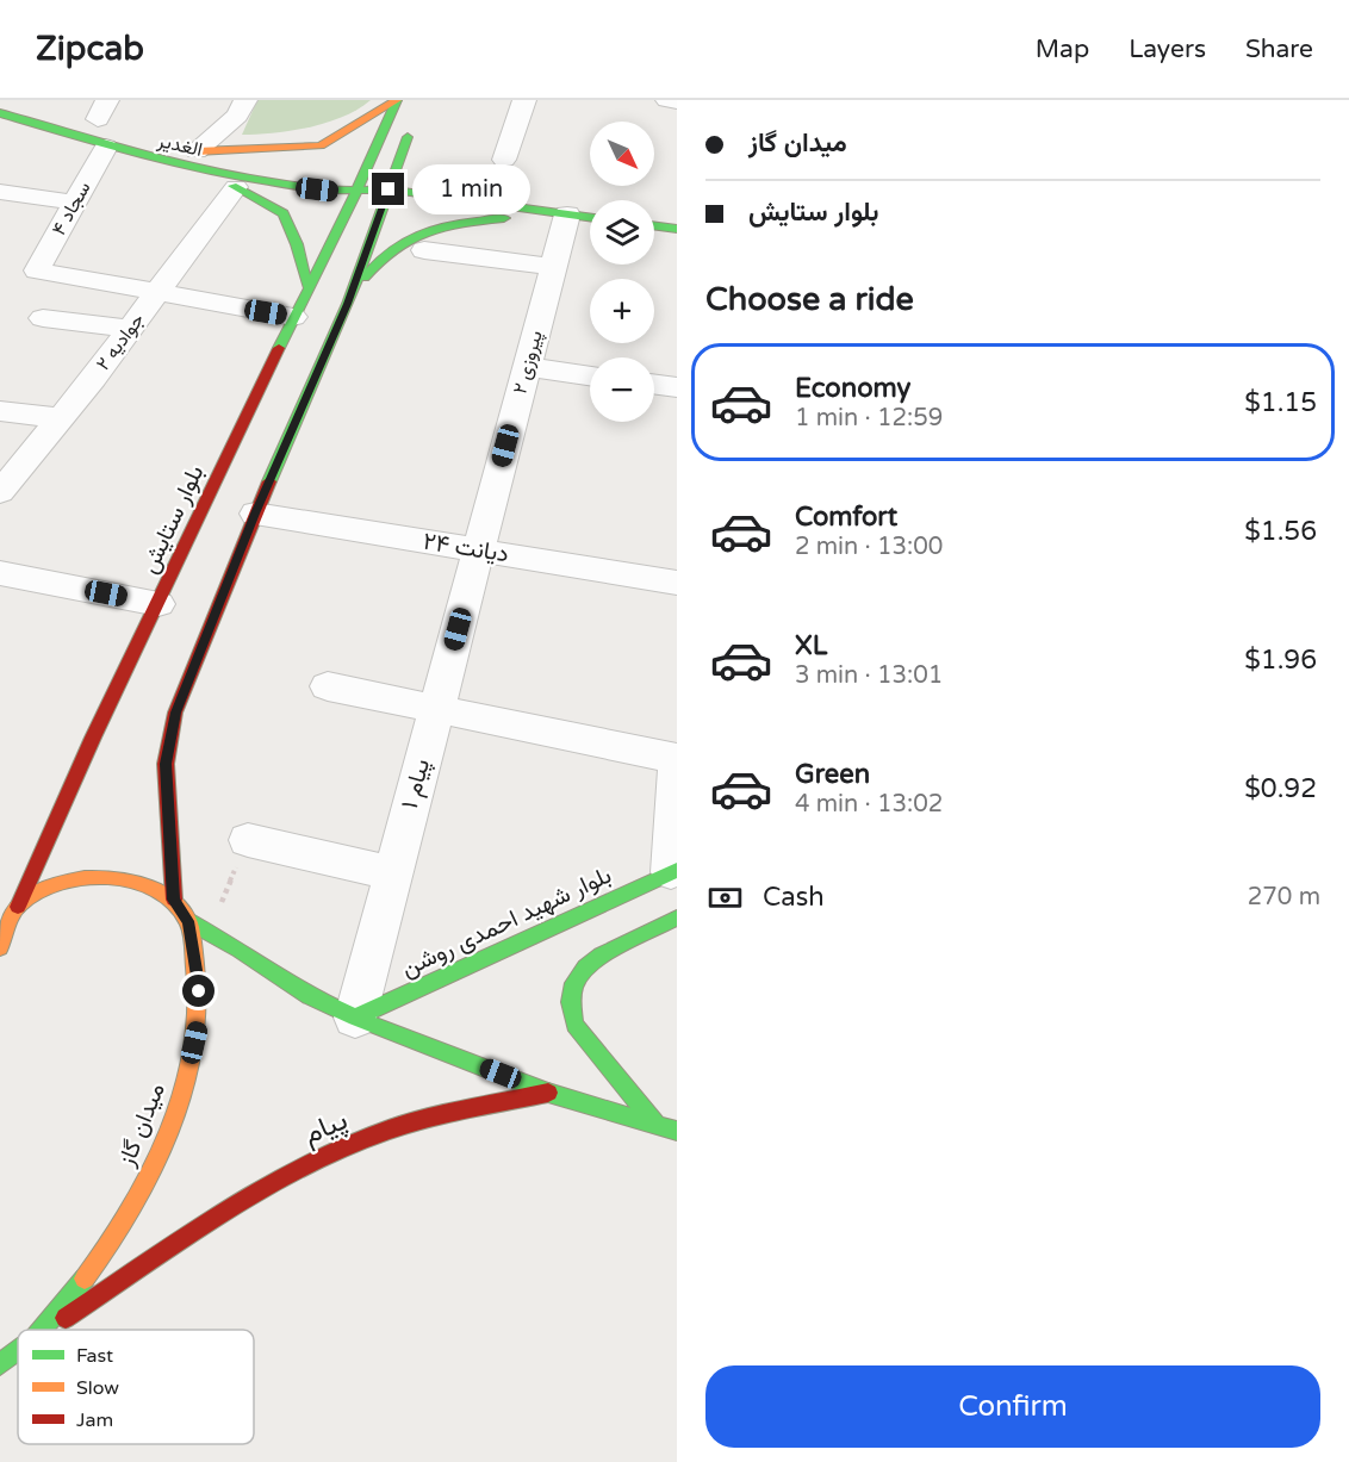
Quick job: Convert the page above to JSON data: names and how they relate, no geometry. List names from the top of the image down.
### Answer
{
  "streets": {
    "main road": [
      "الغدیر",
      "بلوار ستایش",
      "بلوار شهید احمدی روشن",
      "میدان گاز",
      "پیام"
    ],
    "street": [
      "سجاد ۴",
      "جوادیه ۲",
      "پیروزی ۲",
      "دیانت ۲۴",
      "پیام ۱"
    ]
  },
  "crossings": [
    ["الغدیر", "سجاد ۴"],
    ["الغدیر", "بلوار ستایش"],
    ["سجاد ۴", "جوادیه ۲"],
    ["پیروزی ۲", "دیانت ۲۴"],
    ["پیروزی ۲", "پیام ۱"],
    ["بلوار ستایش", "میدان گاز"],
    ["دیانت ۲۴", "پیام ۱"],
    ["پیام ۱", "بلوار شهید احمدی روشن"]
  ],
  "legend": ["Fast", "Slow", "Jam"],
  "north": "bottom right",
  "page": {
    "header": "Zipcab",
    "nav": ["Map", "Layers", "Share"],
    "banner": ["میدان گاز", "بلوار ستایش"],
    "map_buttons": ["+", "−"],
    "bubble": "1 min",
    "heading": "Choose a ride",
    "list": [
      {
        "name": "Economy",
        "note": "1 min · 12:59",
        "value": "$1.15"
      },
      {
        "name": "Comfort",
        "note": "2 min · 13:00",
        "value": "$1.56"
      },
      {
        "name": "XL",
        "note": "3 min · 13:01",
        "value": "$1.96"
      },
      {
        "name": "Green",
        "note": "4 min · 13:02",
        "value": "$0.92"
      }
    ],
    "pay": ["Cash", "270 m"],
    "buttons": "Confirm"
  }
}
